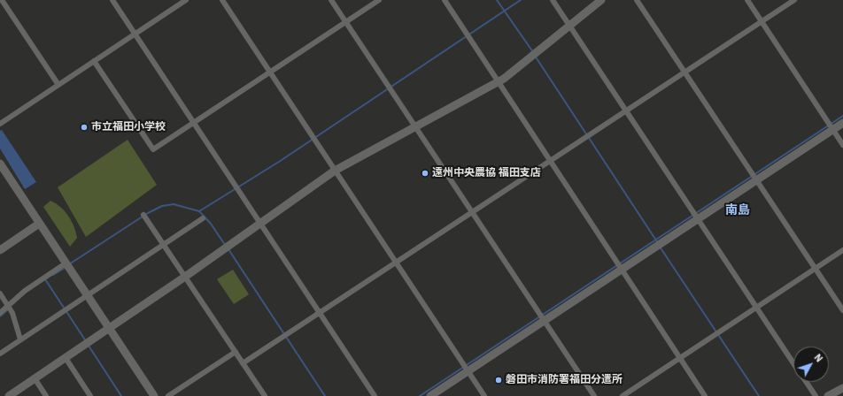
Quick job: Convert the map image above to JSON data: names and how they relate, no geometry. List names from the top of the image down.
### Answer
{
  "districts": ["南島"],
  "places": ["市立福田小学校", "遠州中央農協 福田支店", "磐田市消防署福田分遣所"],
  "north": "top right"
}
